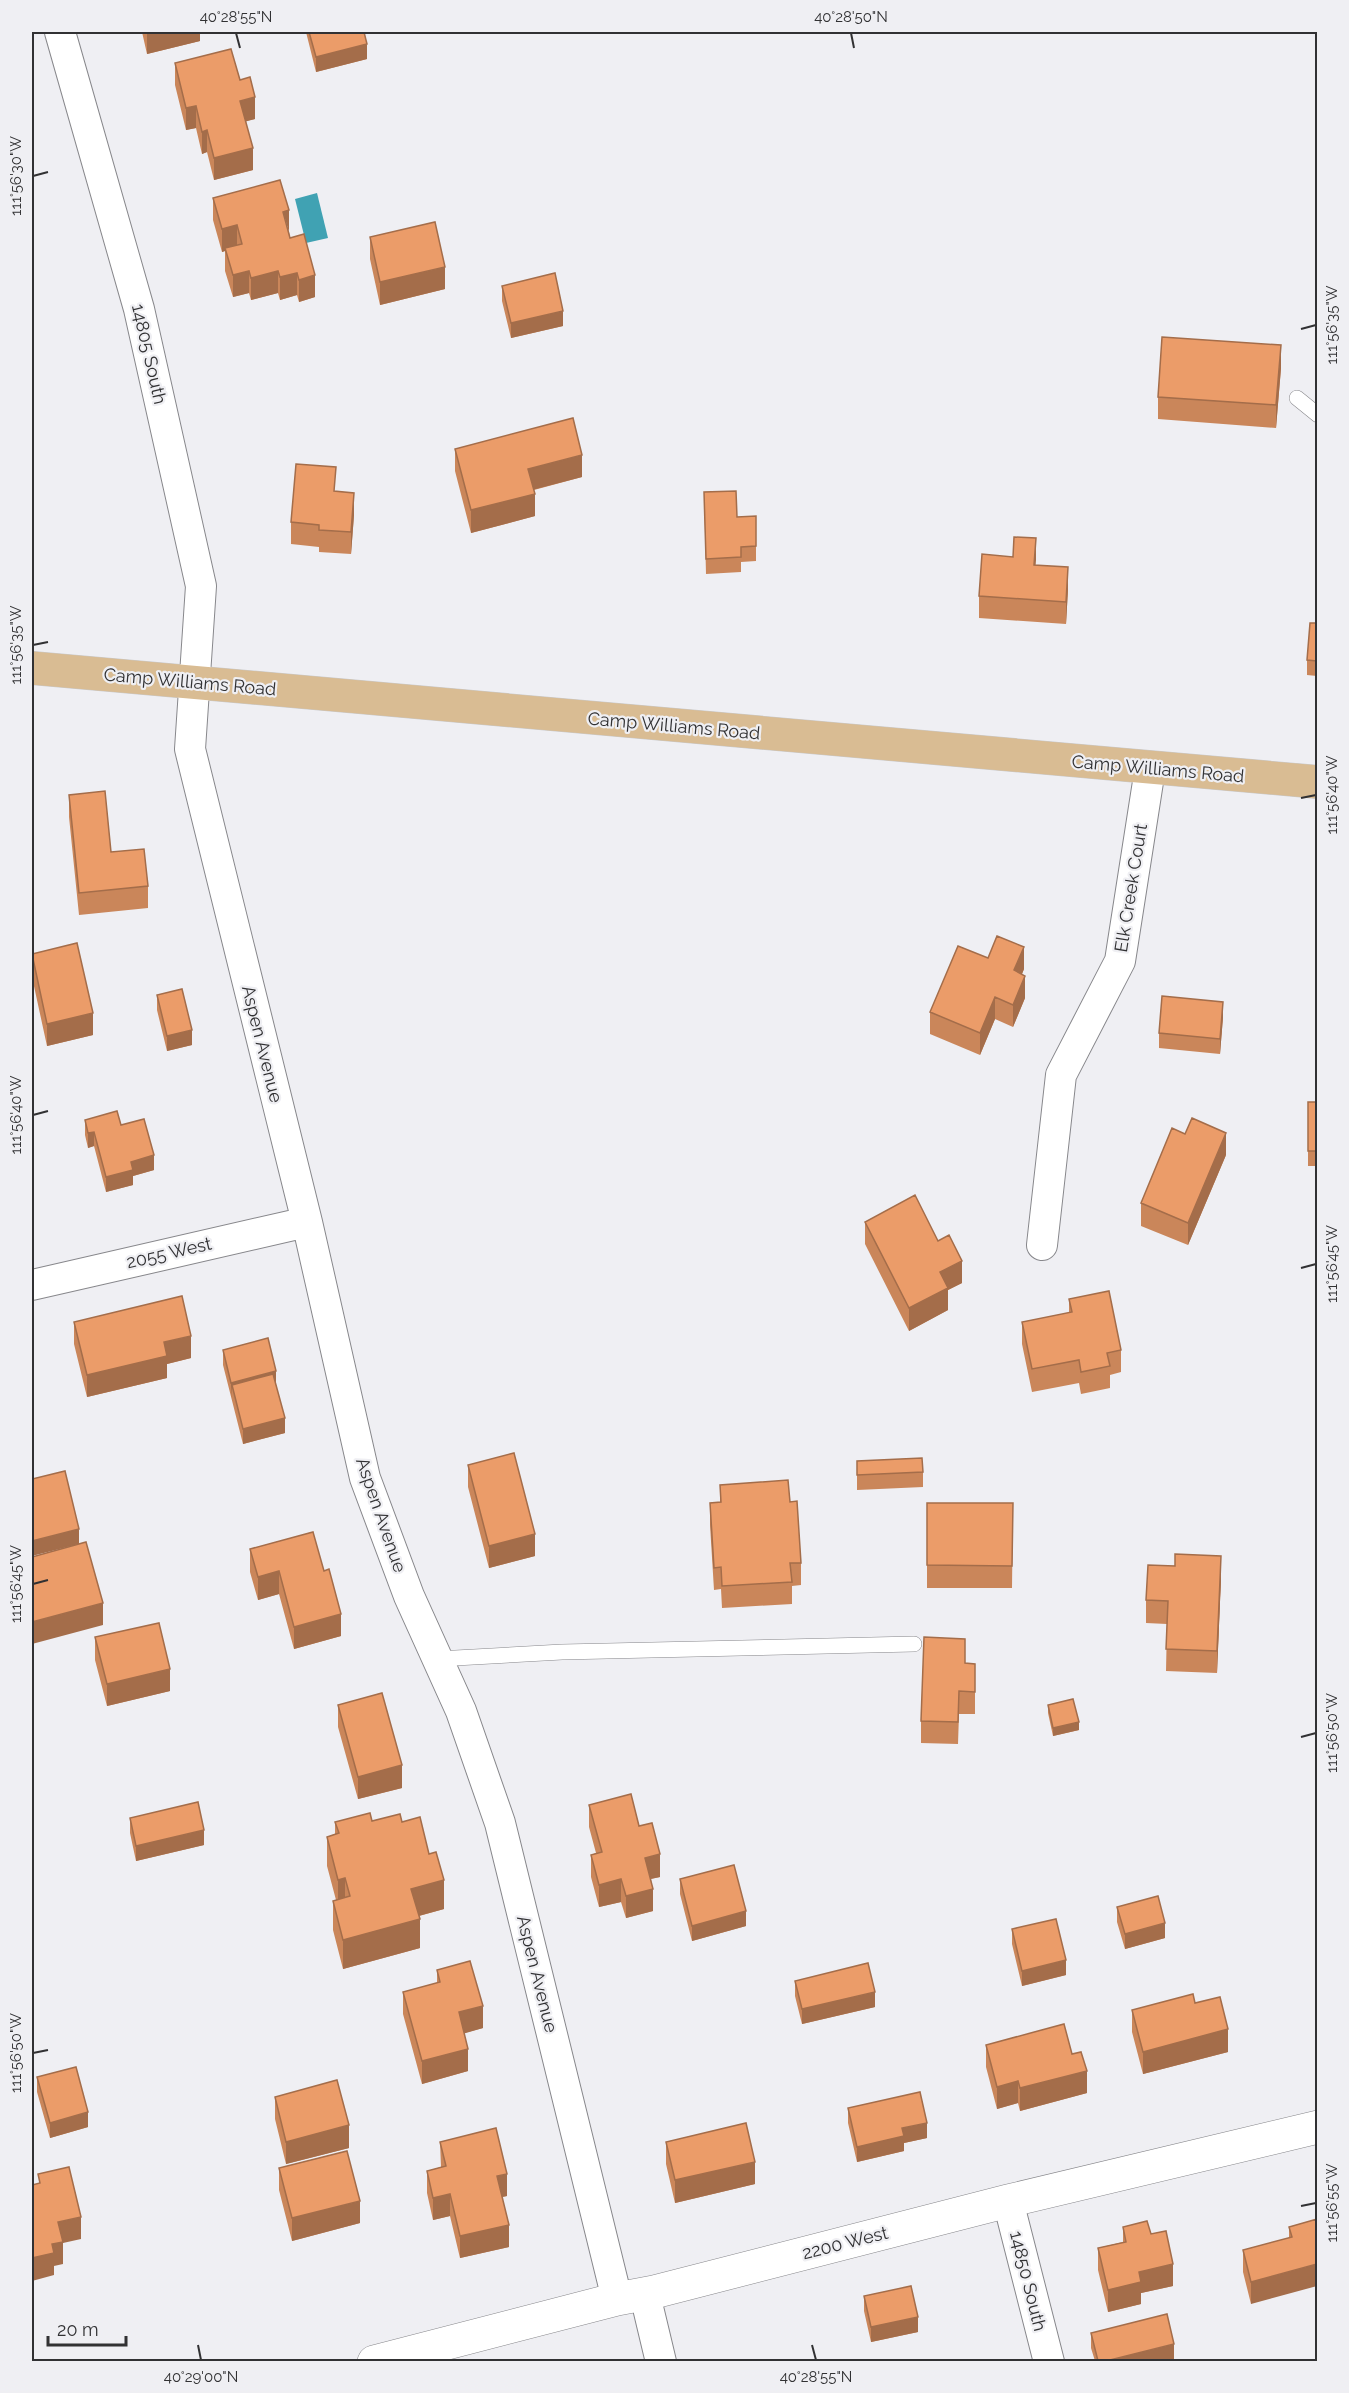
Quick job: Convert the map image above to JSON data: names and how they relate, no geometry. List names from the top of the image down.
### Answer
{
  "streets": {
    "main road": ["Camp Williams Road"],
    "street": [
      "14805 South",
      "Elk Creek Court",
      "Aspen Avenue",
      "2055 West",
      "2200 West",
      "14850 South"
    ]
  },
  "crossings": [
    ["14805 South", "Camp Williams Road"],
    ["14805 South", "Aspen Avenue"],
    ["Camp Williams Road", "Elk Creek Court"],
    ["Camp Williams Road", "Aspen Avenue"],
    ["Aspen Avenue", "2055 West"],
    ["Aspen Avenue", "2200 West"],
    ["2200 West", "14850 South"]
  ],
  "scale_bar": "20 m",
  "coordinates": [
    "40°28'55\"N",
    "40°28'50\"N",
    "111°56'30\"W",
    "111°56'35\"W",
    "111°56'40\"W",
    "111°56'45\"W",
    "111°56'50\"W",
    "111°56'55\"W",
    "40°29'00\"N"
  ]
}
